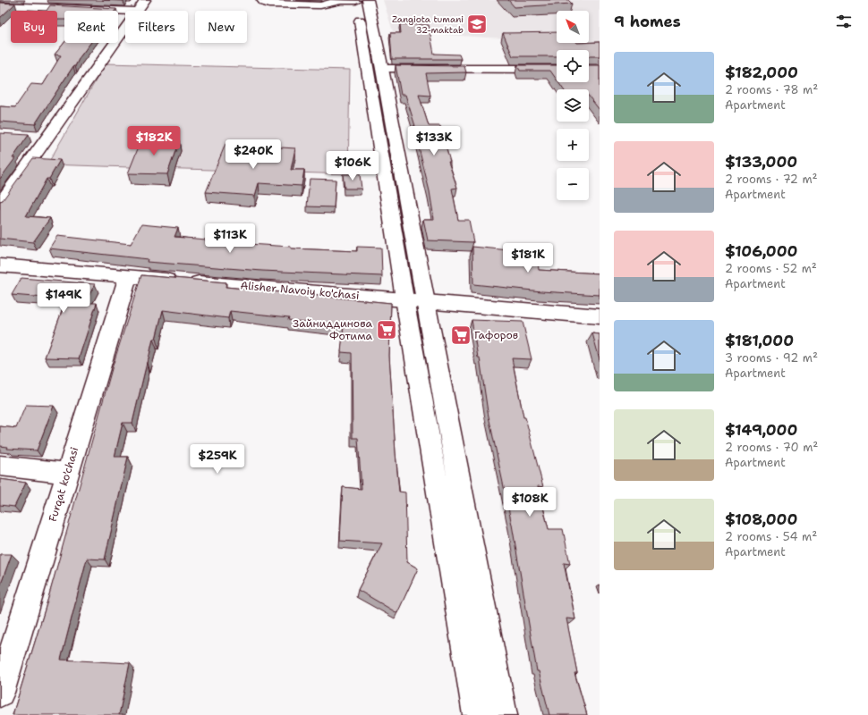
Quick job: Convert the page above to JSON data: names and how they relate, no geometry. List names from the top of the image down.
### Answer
{
  "streets": {
    "main road": ["Alisher Navoiy ko'chasi", "Furqat ko'chasi"]
  },
  "crossings": [
    ["Alisher Navoiy ko'chasi", "Furqat ko'chasi"]
  ],
  "places": {
    "school or university": ["Zangiota tumani 32-maktab"],
    "supermarket": ["Зайниддинова Фотима", "Гафоров"]
  },
  "north": "top left",
  "page": {
    "heading": "9 homes",
    "map_buttons": ["+", "−"],
    "chip": [
      "Buy",
      "Rent",
      "Filters",
      "New"
    ],
    "list": [
      {
        "name": "$182,000",
        "note": "2 rooms · 78 m² · Apartment"
      },
      {
        "name": "$133,000",
        "note": "2 rooms · 72 m² · Apartment"
      },
      {
        "name": "$106,000",
        "note": "2 rooms · 52 m² · Apartment"
      },
      {
        "name": "$181,000",
        "note": "3 rooms · 92 m² · Apartment"
      },
      {
        "name": "$149,000",
        "note": "2 rooms · 70 m² · Apartment"
      },
      {
        "name": "$108,000",
        "note": "2 rooms · 54 m² · Apartment"
      }
    ],
    "price": [
      "$182K",
      "$133K",
      "$240K",
      "$106K",
      "$113K",
      "$181K",
      "$149K",
      "$259K",
      "$108K"
    ]
  }
}
